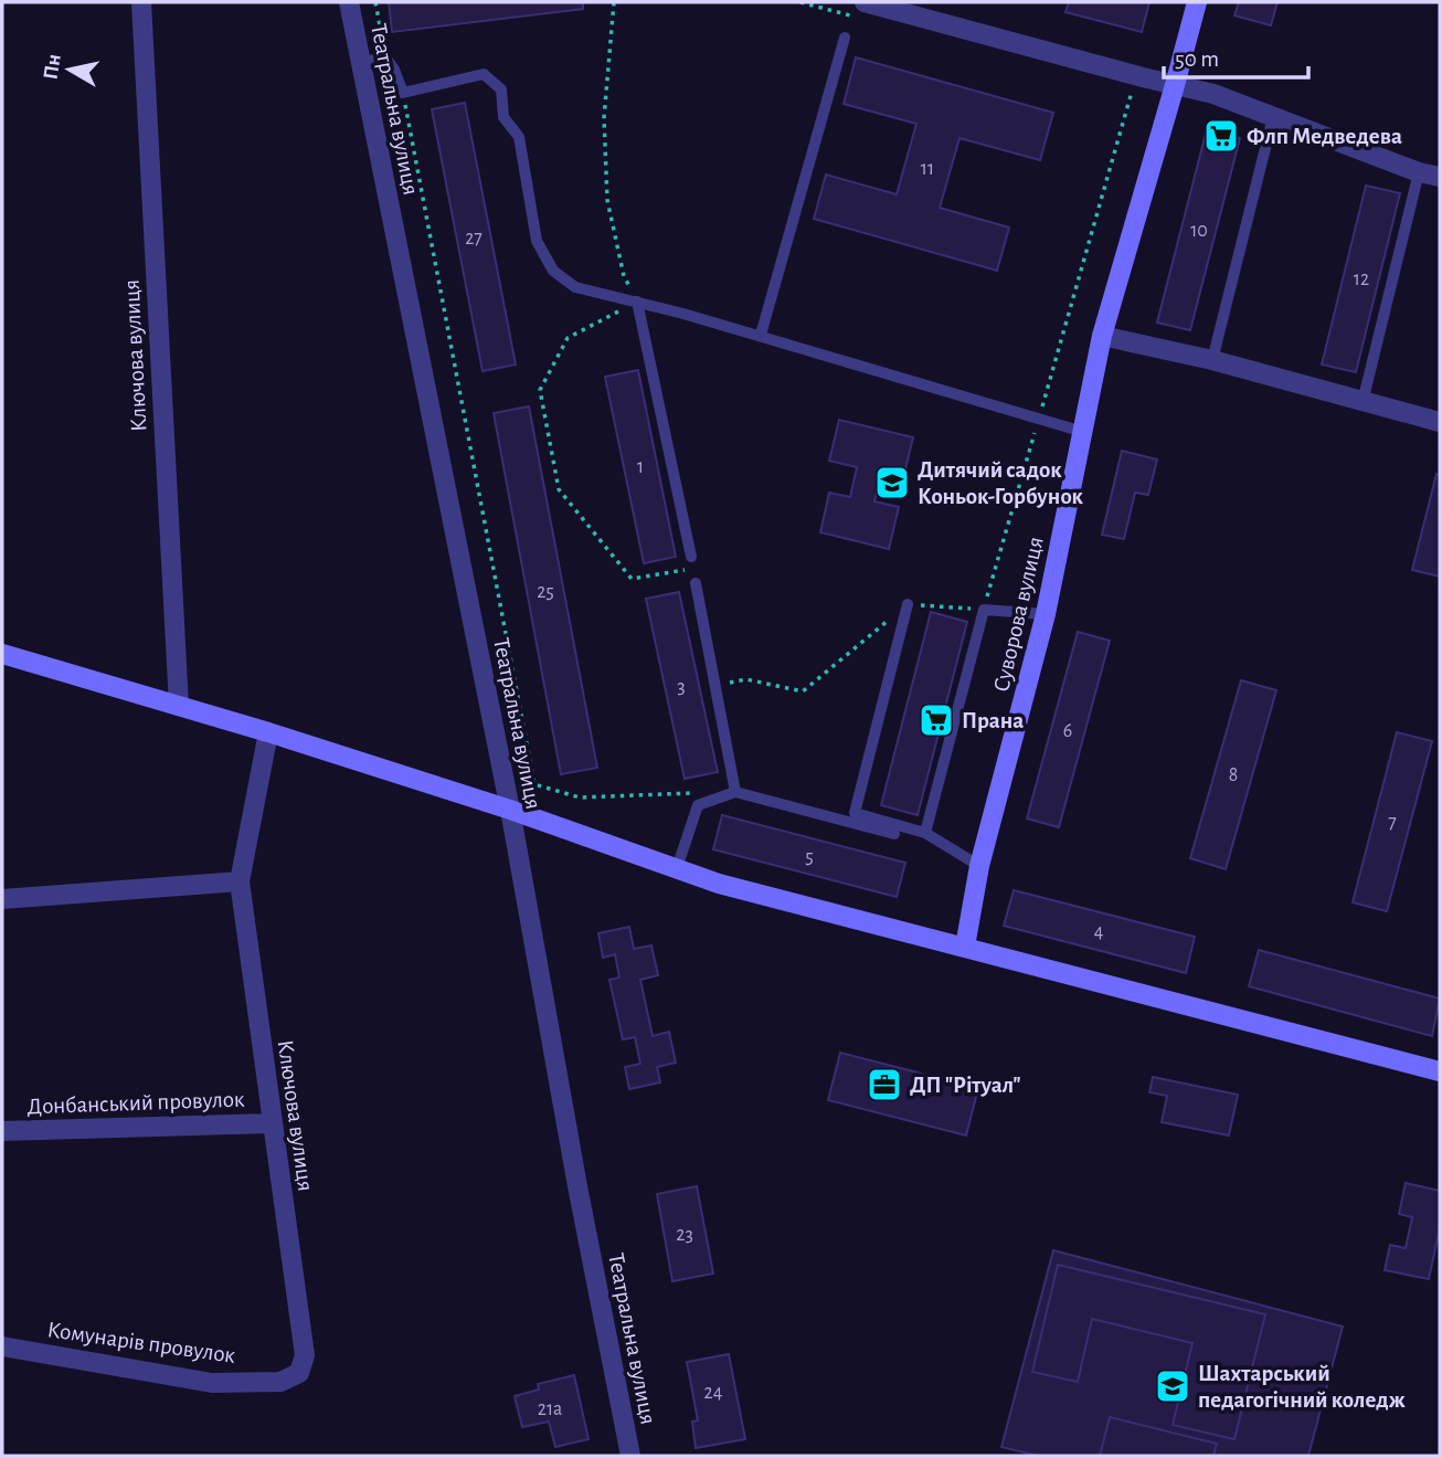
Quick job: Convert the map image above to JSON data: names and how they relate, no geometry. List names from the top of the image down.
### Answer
{
  "streets": {
    "street": [
      "Театральна вулиця",
      "Ключова вулиця",
      "Суворова вулиця",
      "Донбанський провулок",
      "Комунарів провулок"
    ]
  },
  "crossings": [
    ["Ключова вулиця", "Донбанський провулок"],
    ["Ключова вулиця", "Комунарів провулок"]
  ],
  "places": {
    "supermarket": ["Флп Медведева", "Прана"],
    "school or university": ["Дитячий садок Коньок-Горбунок", "Шахтарський педагогічний коледж"],
    "office": ["ДП \"Рітуал\""]
  },
  "house_numbers": [
    "11",
    "10",
    "27",
    "12",
    "1",
    "25",
    "3",
    "6",
    "8",
    "7",
    "5",
    "4",
    "23",
    "24",
    "21а"
  ],
  "scale_bar": "50 m",
  "north": "left"
}
